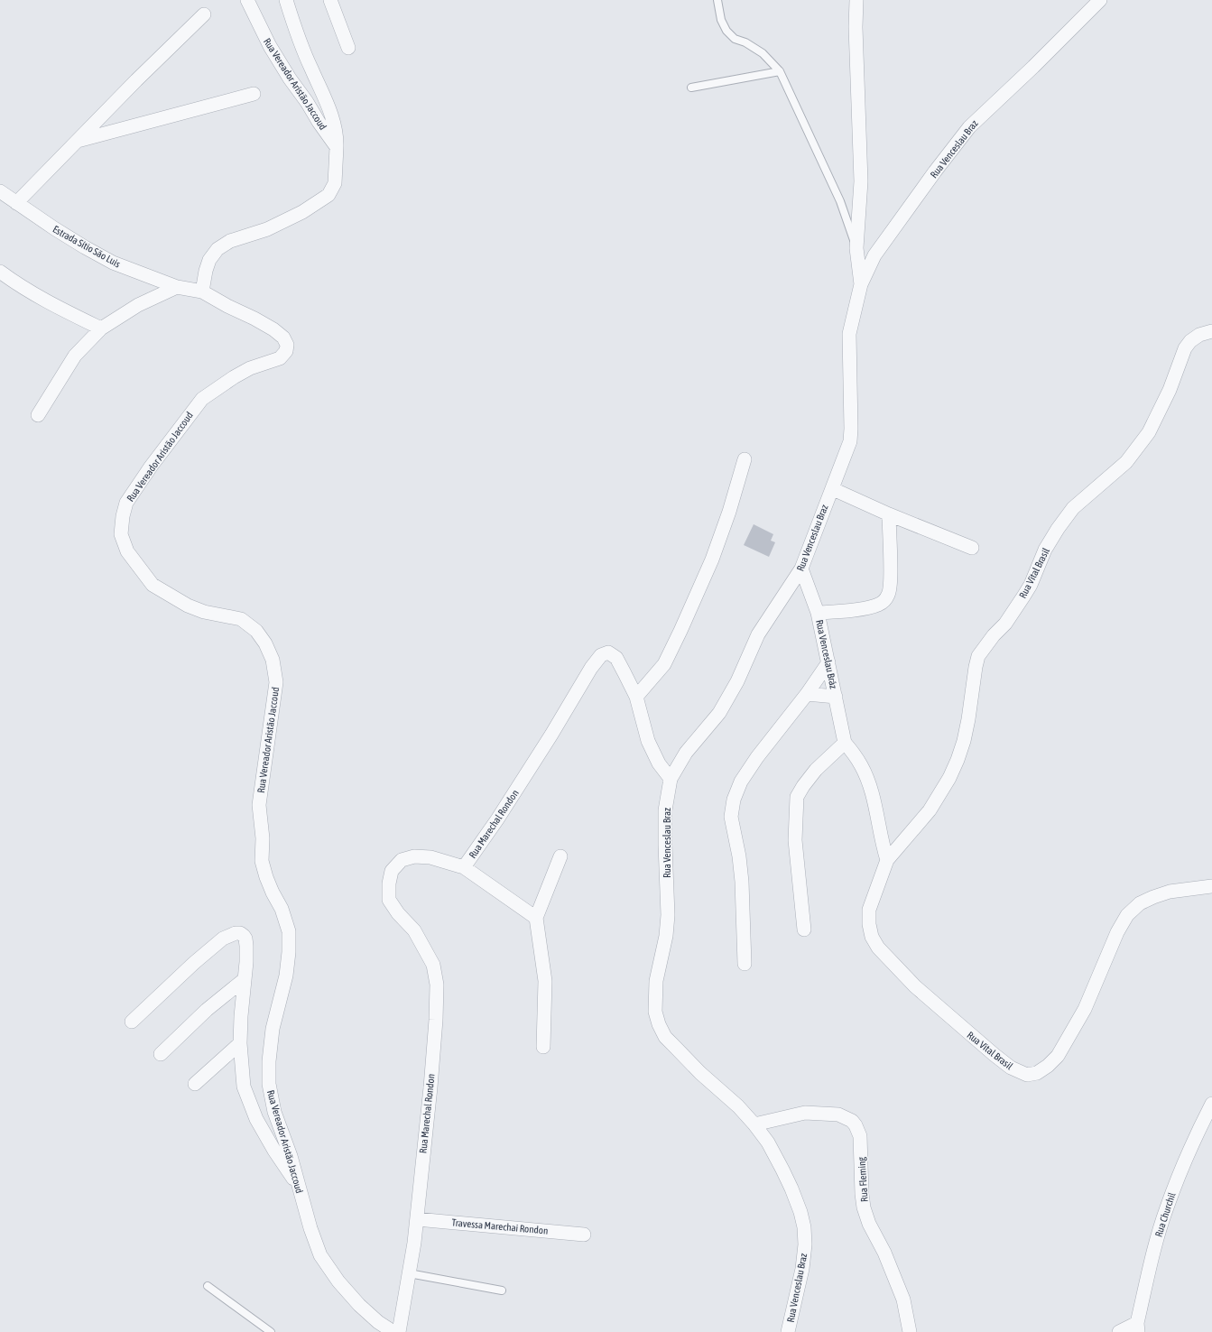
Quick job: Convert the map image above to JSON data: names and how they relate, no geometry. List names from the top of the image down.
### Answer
{
  "streets": {
    "street": [
      "Rua Vereador Aristão Jaccoud",
      "Rua Venceslau Braz",
      "Estrada Sítio São Luis",
      "Rua Vital Brasil",
      "Rua Venceslau Bráz",
      "Rua Marechal Rondon",
      "Rua Fleming",
      "Rua Churchil",
      "Travessa Marechai Rondon"
    ]
  },
  "crossings": [
    ["Rua Vereador Aristão Jaccoud", "Estrada Sítio São Luis"],
    ["Rua Venceslau Braz", "Rua Venceslau Bráz"],
    ["Rua Venceslau Braz", "Rua Marechal Rondon"],
    ["Rua Venceslau Braz", "Rua Fleming"],
    ["Rua Marechal Rondon", "Travessa Marechai Rondon"]
  ]
}
